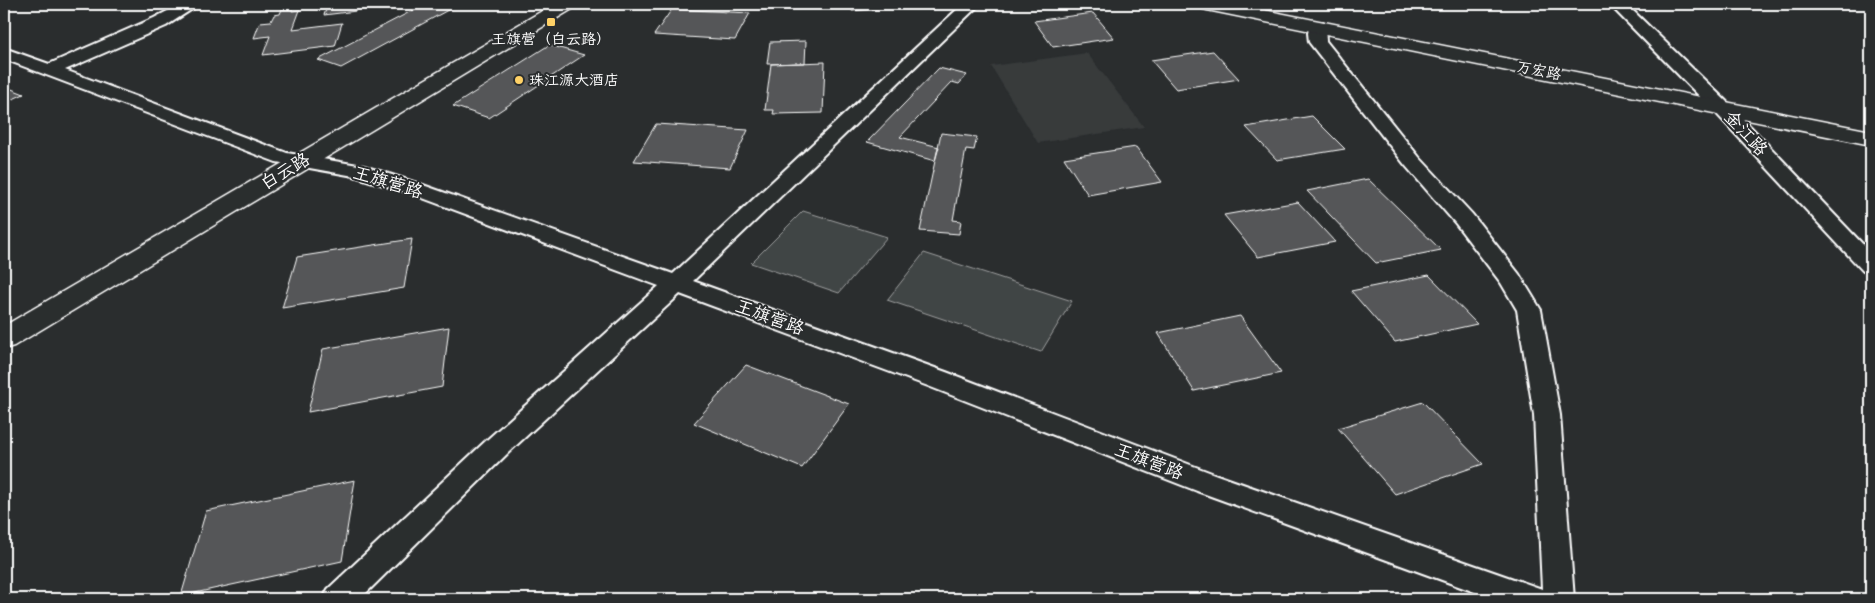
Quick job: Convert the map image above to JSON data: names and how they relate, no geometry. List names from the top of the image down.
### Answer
{
  "streets": {
    "main road": ["万宏路", "白云路"],
    "street": ["金江路", "王旗营路"]
  },
  "crossings": [
    ["万宏路", "金江路"],
    ["白云路", "王旗营路"]
  ],
  "places": {
    "transit": ["王旗营（白云路）"],
    "other": ["珠江源大酒店"]
  }
}
